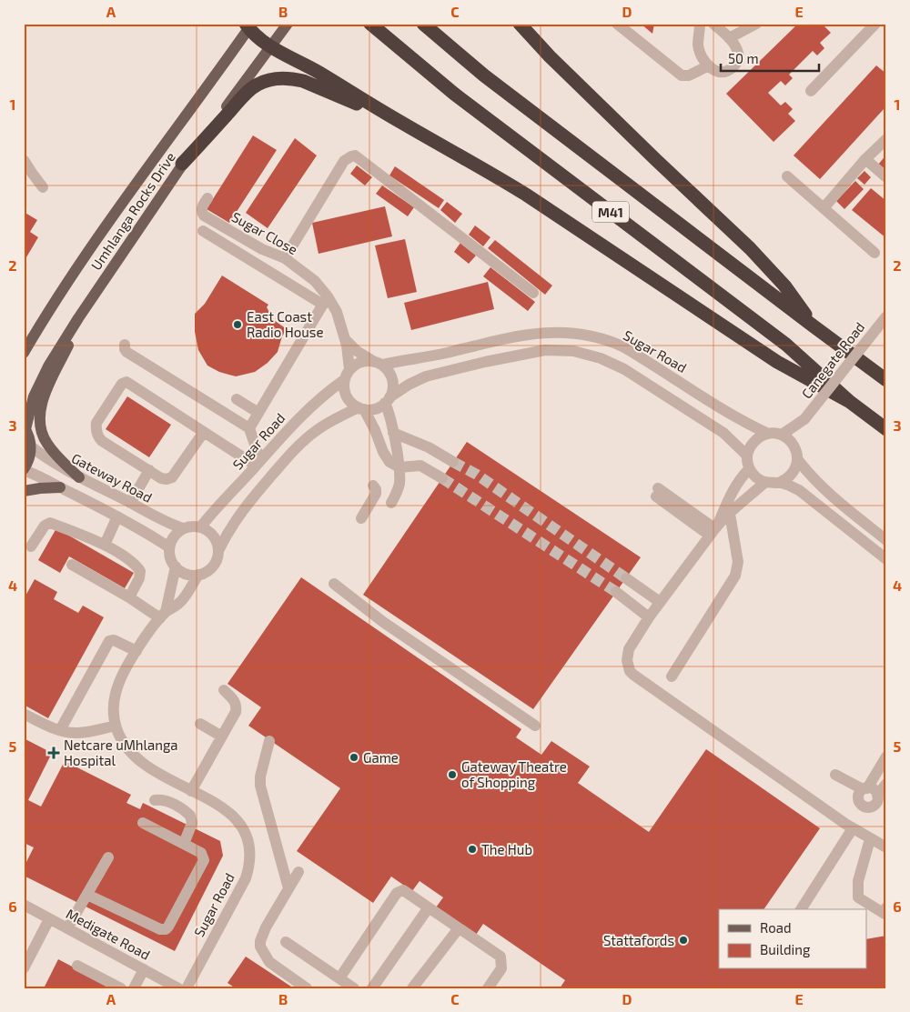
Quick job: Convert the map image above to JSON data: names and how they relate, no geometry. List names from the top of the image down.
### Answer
{
  "streets": {
    "highway": ["M41"],
    "main road": ["Umhlanga Rocks Drive"],
    "street": [
      "Sugar Close",
      "Sugar Road",
      "Canegate Road",
      "Gateway Road",
      "Medigate Road"
    ]
  },
  "crossings": [
    ["Sugar Close", "Sugar Road"],
    ["Sugar Road", "Canegate Road"],
    ["Sugar Road", "Gateway Road"]
  ],
  "places": {
    "other": [
      "East Coast Radio House",
      "Game",
      "Gateway Theatre of Shopping",
      "The Hub",
      "Stattafords"
    ],
    "health": ["Netcare uMhlanga Hospital"]
  },
  "legend": ["Road", "Building"],
  "scale_bar": "50 m",
  "grid": {
    "columns": [
      "A",
      "B",
      "C",
      "D",
      "E"
    ],
    "rows": [
      "1",
      "2",
      "3",
      "4",
      "5",
      "6"
    ]
  }
}
